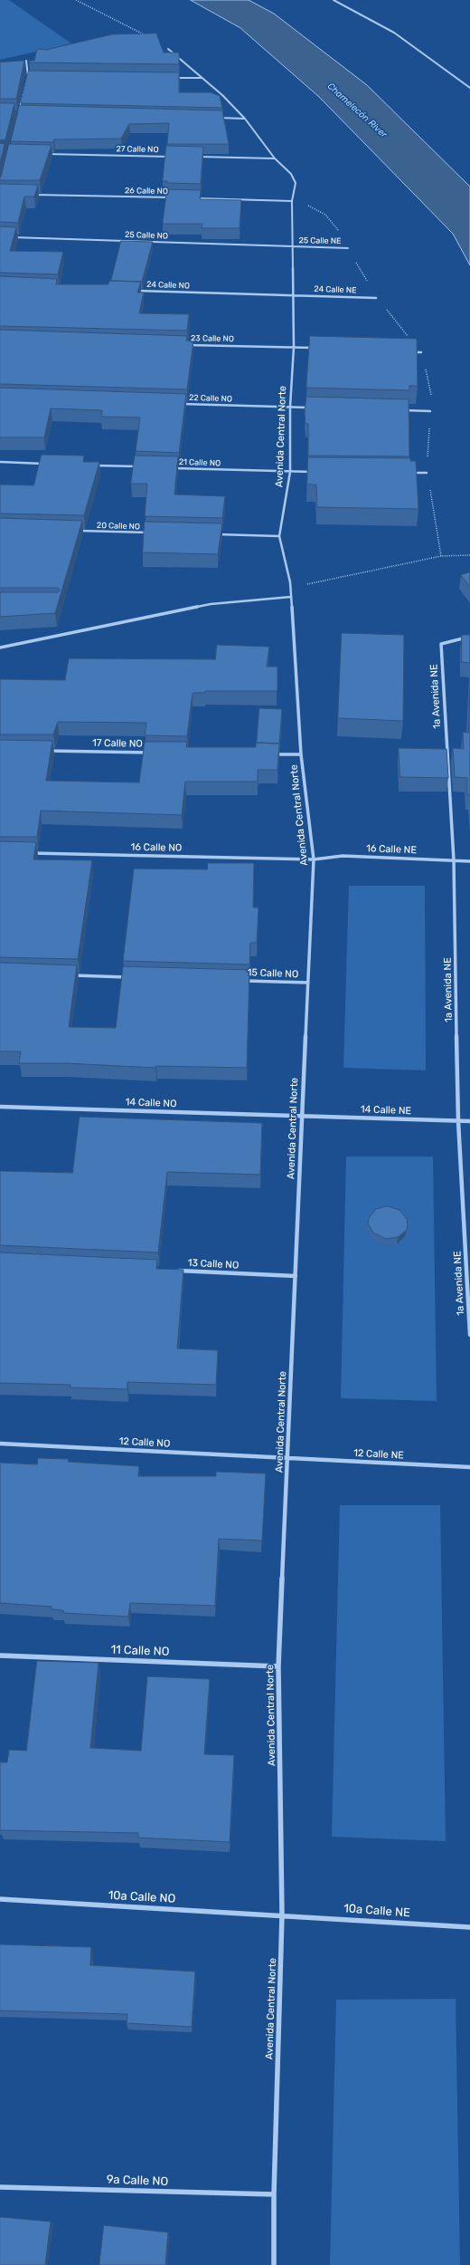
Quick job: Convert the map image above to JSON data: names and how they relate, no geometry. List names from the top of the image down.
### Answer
{
  "streets": {
    "street": [
      "27 Calle NO",
      "26 Calle NO",
      "25 Calle NO",
      "25 Calle NE",
      "24 Calle NO",
      "24 Calle NE",
      "23 Calle NO",
      "22 Calle NO",
      "Avenida Central Norte",
      "21 Calle NO",
      "20 Calle NO",
      "1a Avenida NE",
      "17 Calle NO",
      "16 Calle NO",
      "16 Calle NE",
      "15 Calle NO",
      "14 Calle NO",
      "14 Calle NE",
      "13 Calle NO",
      "12 Calle NO",
      "12 Calle NE",
      "11 Calle NO",
      "10a Calle NO",
      "10a Calle NE",
      "9a Calle NO"
    ]
  },
  "crossings": [
    ["25 Calle NO", "25 Calle NE"],
    ["25 Calle NO", "Avenida Central Norte"],
    ["25 Calle NE", "Avenida Central Norte"],
    ["24 Calle NO", "24 Calle NE"],
    ["24 Calle NO", "Avenida Central Norte"],
    ["24 Calle NE", "Avenida Central Norte"],
    ["23 Calle NO", "Avenida Central Norte"],
    ["22 Calle NO", "Avenida Central Norte"],
    ["Avenida Central Norte", "21 Calle NO"],
    ["Avenida Central Norte", "16 Calle NO"],
    ["Avenida Central Norte", "16 Calle NE"],
    ["Avenida Central Norte", "15 Calle NO"],
    ["Avenida Central Norte", "14 Calle NO"],
    ["Avenida Central Norte", "14 Calle NE"],
    ["Avenida Central Norte", "13 Calle NO"],
    ["Avenida Central Norte", "12 Calle NO"],
    ["Avenida Central Norte", "12 Calle NE"],
    ["Avenida Central Norte", "11 Calle NO"],
    ["Avenida Central Norte", "10a Calle NO"],
    ["Avenida Central Norte", "10a Calle NE"],
    ["Avenida Central Norte", "9a Calle NO"],
    ["1a Avenida NE", "16 Calle NE"],
    ["1a Avenida NE", "14 Calle NE"],
    ["16 Calle NO", "16 Calle NE"],
    ["14 Calle NO", "14 Calle NE"],
    ["12 Calle NO", "12 Calle NE"],
    ["10a Calle NO", "10a Calle NE"]
  ],
  "water": ["Chamelecón River"]
}
